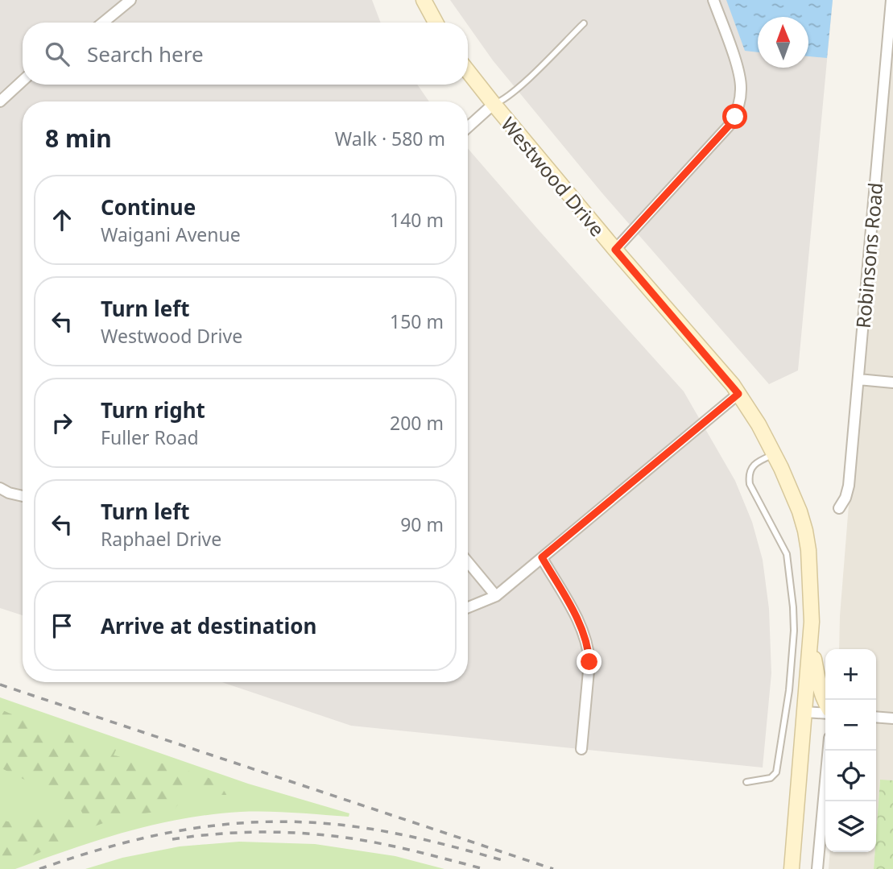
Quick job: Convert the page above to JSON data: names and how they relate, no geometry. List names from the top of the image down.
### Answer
{
  "streets": {
    "main road": ["Westwood Drive"],
    "street": ["Robinsons Road"]
  },
  "north": "top",
  "page": {
    "search": "Search here",
    "heading": ["8 min", "Walk · 580 m"],
    "list": [
      ["Continue", "Waigani Avenue", "140 m"],
      ["Turn left", "Westwood Drive", "150 m"],
      ["Turn right", "Fuller Road", "200 m"],
      ["Turn left", "Raphael Drive", "90 m"],
      "Arrive at destination"
    ],
    "map_buttons": ["+", "−"]
  }
}
